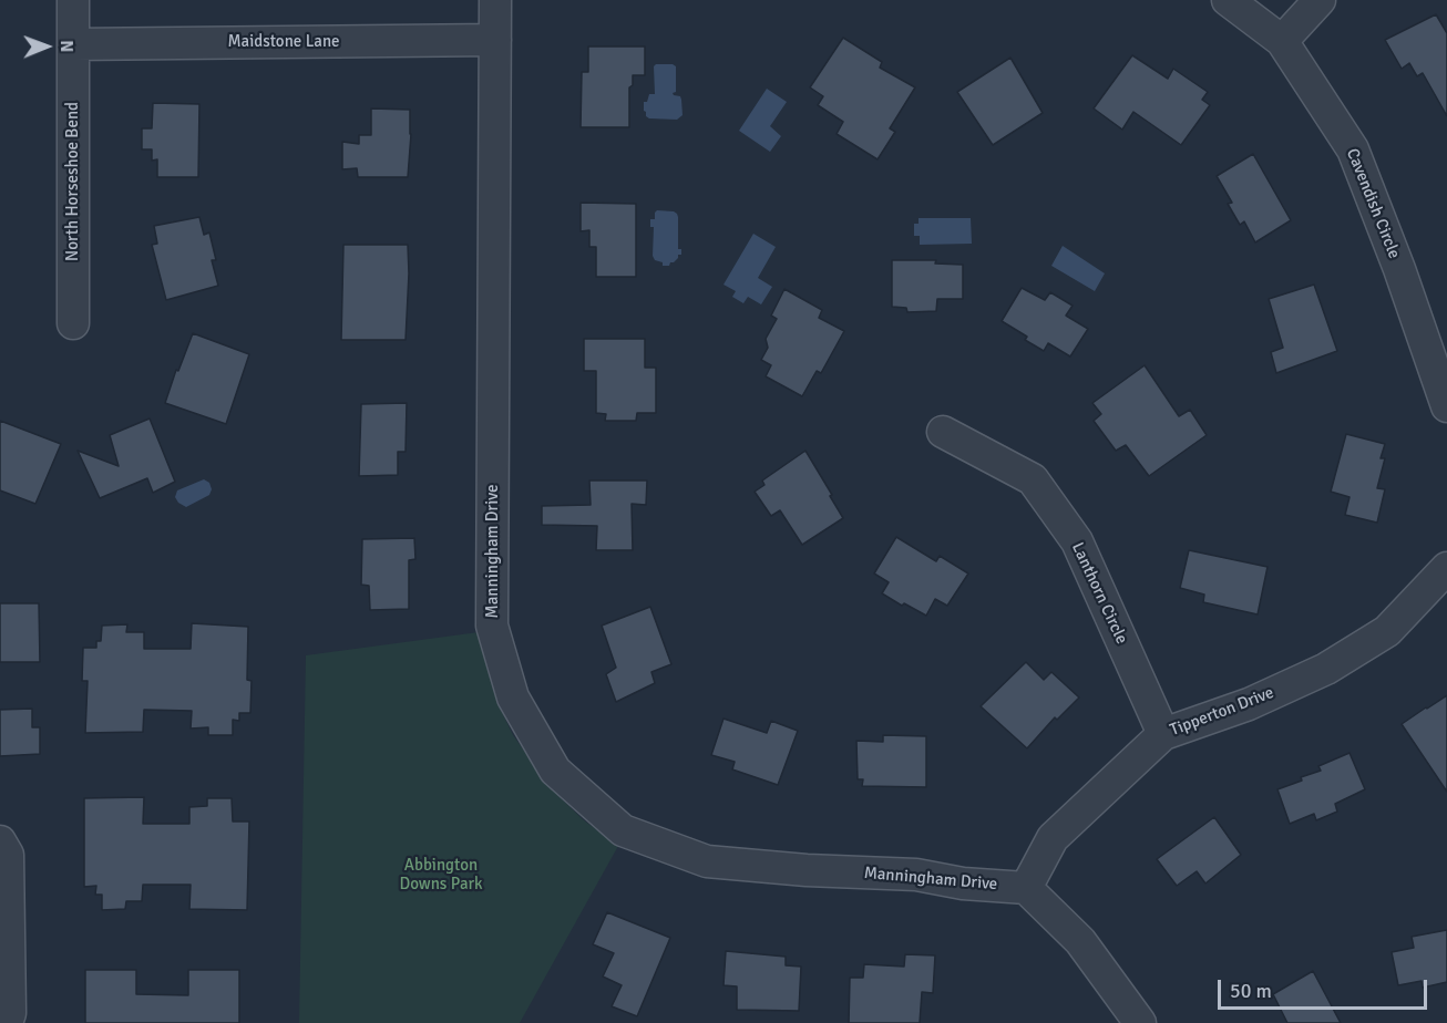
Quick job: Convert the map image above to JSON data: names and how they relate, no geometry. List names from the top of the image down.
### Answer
{
  "streets": {
    "street": [
      "Maidstone Lane",
      "North Horseshoe Bend",
      "Cavendish Circle",
      "Manningham Drive",
      "Lanthorn Circle",
      "Tipperton Drive"
    ]
  },
  "crossings": [
    ["Maidstone Lane", "North Horseshoe Bend"],
    ["Maidstone Lane", "Manningham Drive"],
    ["Manningham Drive", "Tipperton Drive"],
    ["Lanthorn Circle", "Tipperton Drive"]
  ],
  "parks": ["Abbington Downs Park"],
  "scale_bar": "50 m",
  "north": "right"
}
